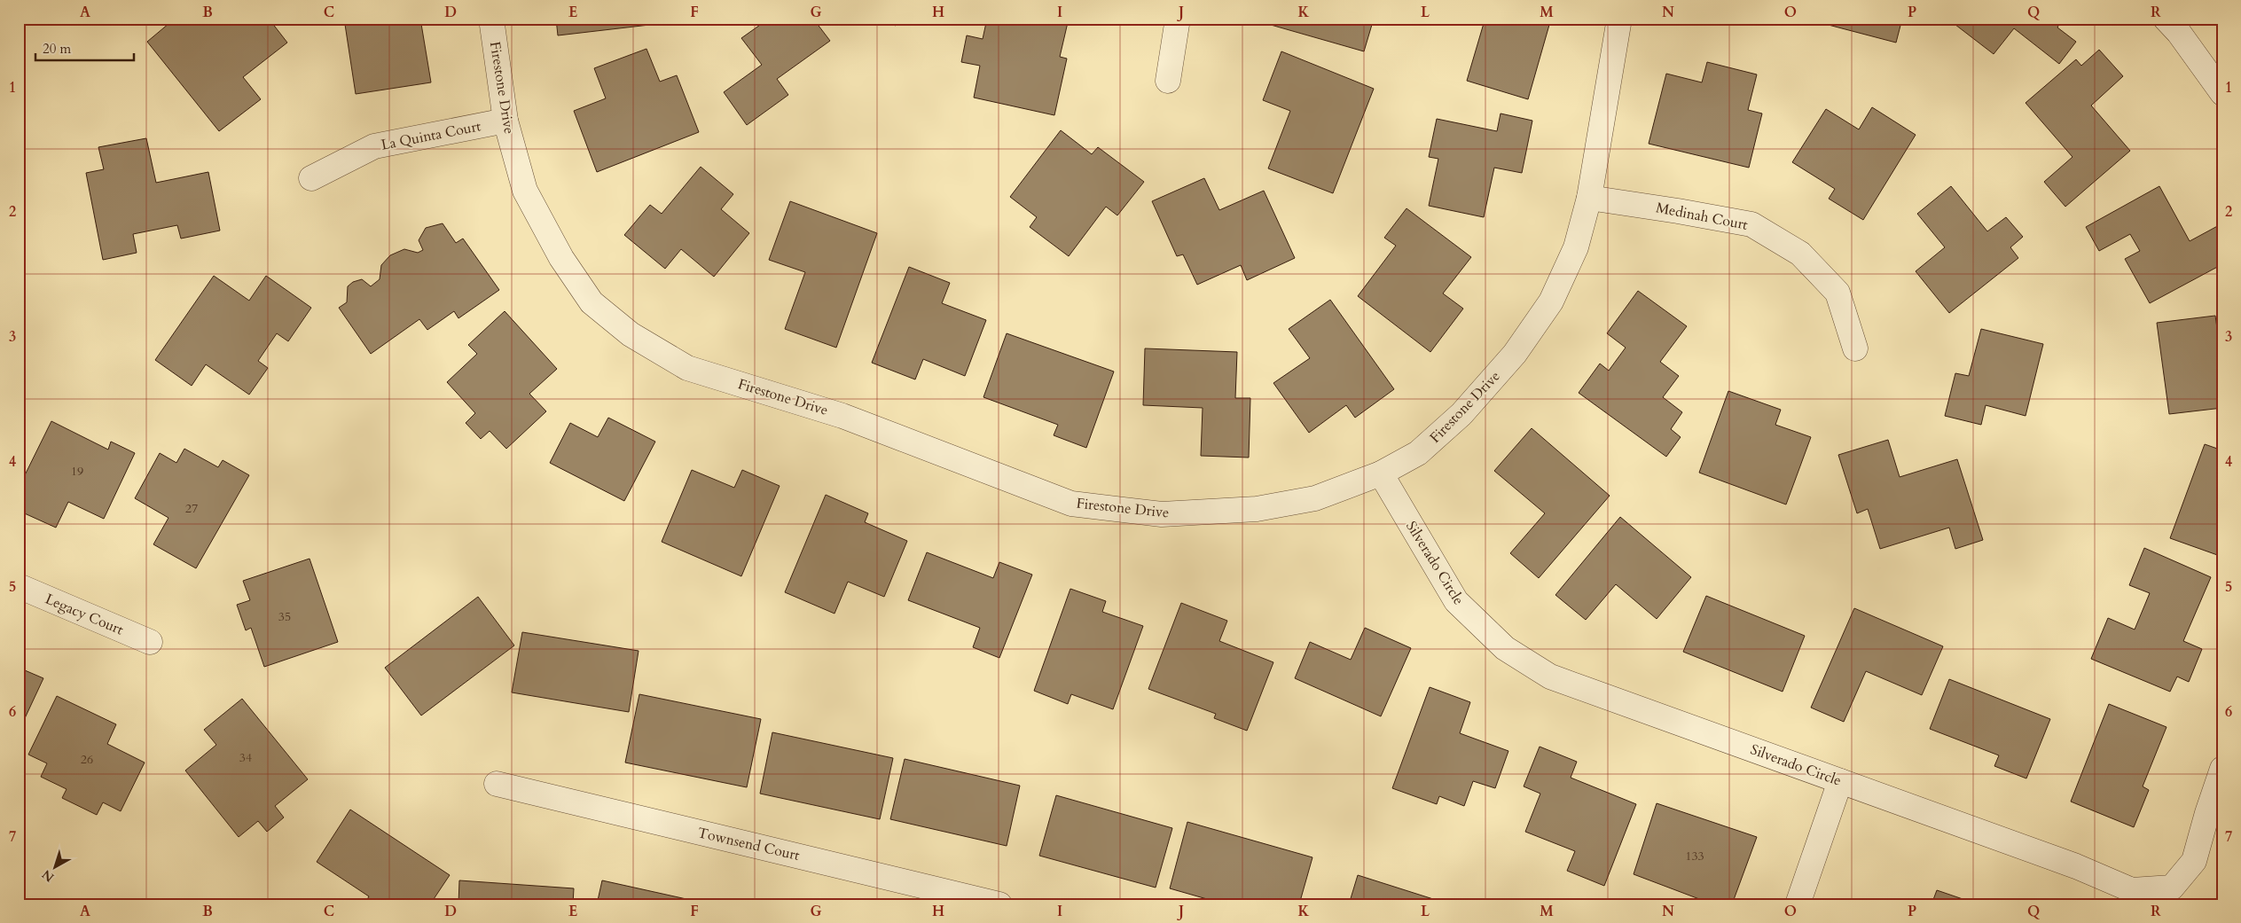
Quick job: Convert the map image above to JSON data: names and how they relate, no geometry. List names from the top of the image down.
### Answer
{
  "streets": {
    "street": [
      "Firestone Drive",
      "La Quinta Court",
      "Medinah Court",
      "Silverado Circle",
      "Legacy Court",
      "Townsend Court"
    ]
  },
  "crossings": [
    ["Firestone Drive", "La Quinta Court"],
    ["Firestone Drive", "Medinah Court"],
    ["Firestone Drive", "Silverado Circle"]
  ],
  "house_numbers": [
    "19",
    "27",
    "35",
    "34",
    "26",
    "133"
  ],
  "scale_bar": "20 m",
  "north": "bottom left",
  "grid": {
    "columns": [
      "A",
      "B",
      "C",
      "D",
      "E",
      "F",
      "G",
      "H",
      "I",
      "J",
      "K",
      "L",
      "M",
      "N",
      "O",
      "P",
      "Q",
      "R"
    ],
    "rows": [
      "1",
      "2",
      "3",
      "4",
      "5",
      "6",
      "7"
    ]
  }
}
